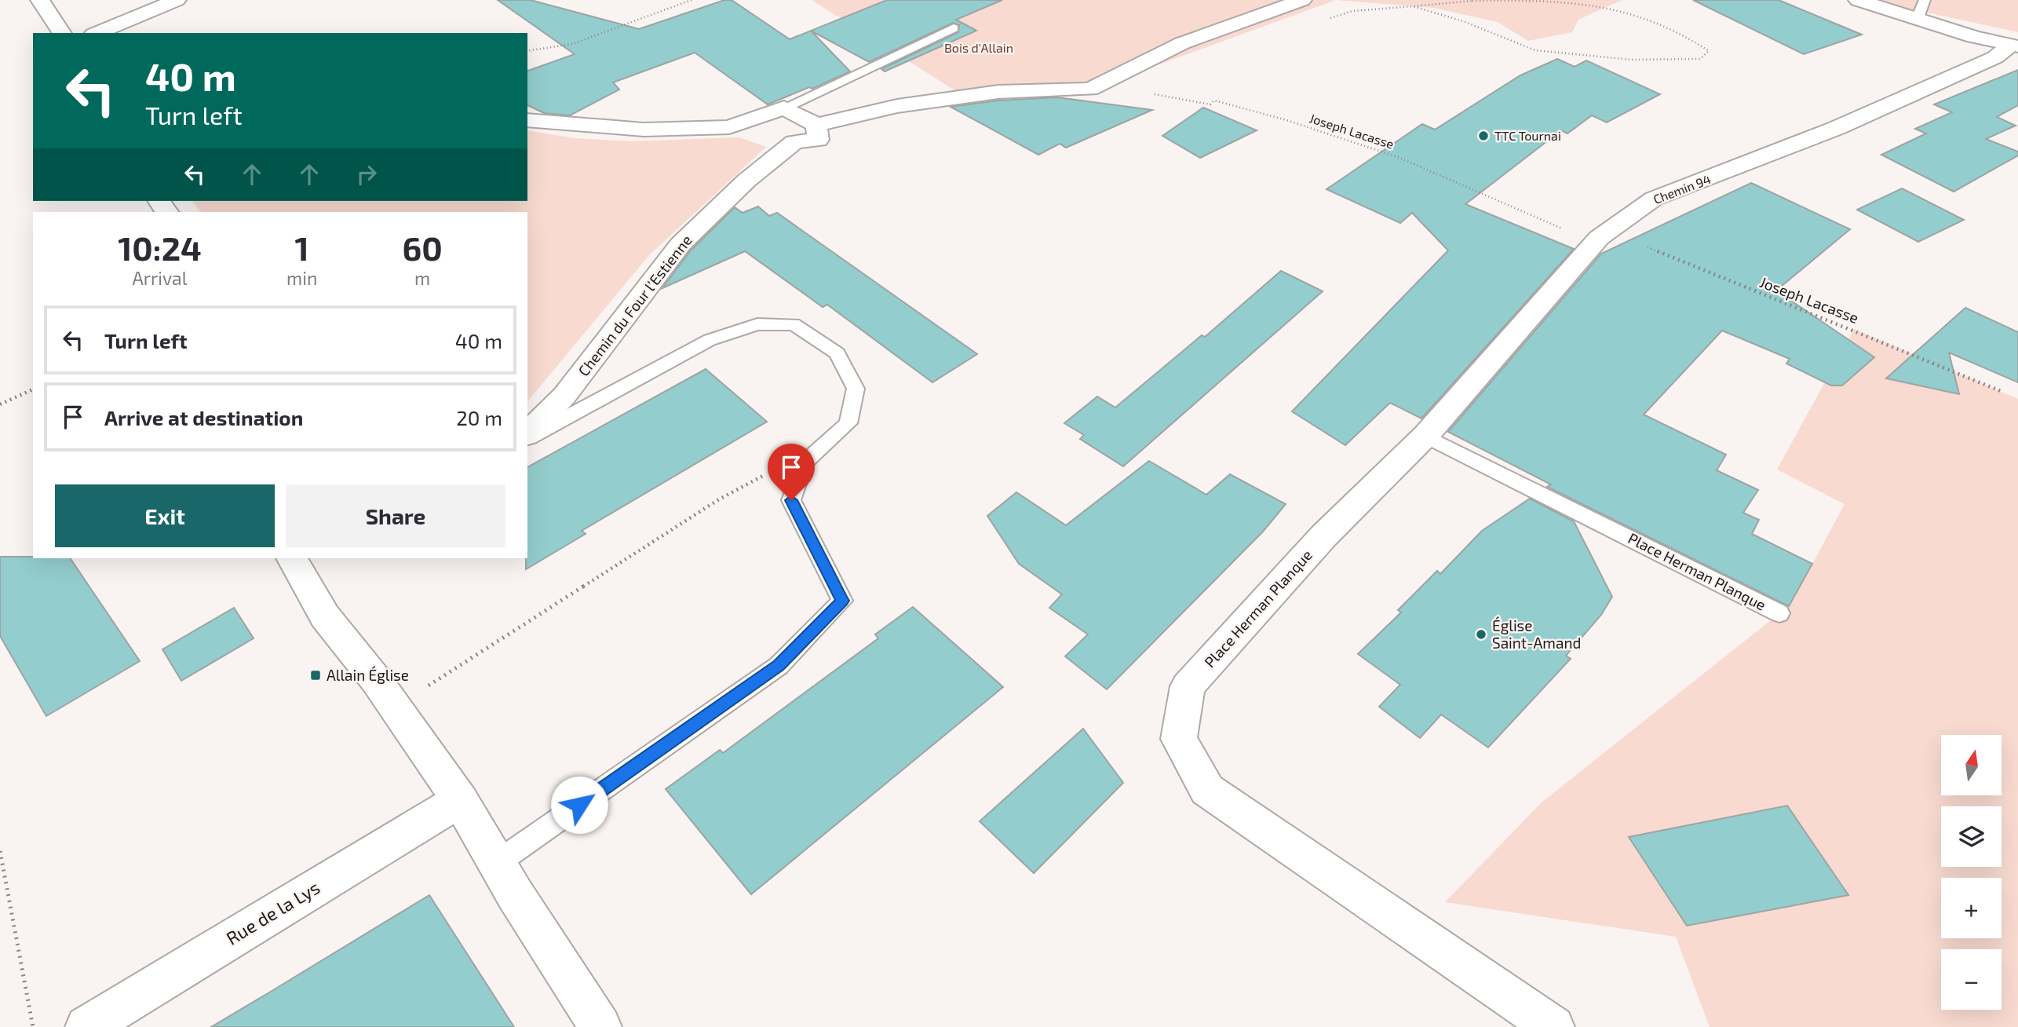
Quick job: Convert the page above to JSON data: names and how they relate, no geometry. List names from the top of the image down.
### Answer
{
  "streets": {
    "street": [
      "Chemin 94",
      "Chemin du Four l'Estienne",
      "Place Herman Planque",
      "Rue de la Lys"
    ],
    "path": ["Joseph Lacasse"]
  },
  "crossings": [
    ["Joseph Lacasse", "Chemin 94"],
    ["Chemin 94", "Place Herman Planque"]
  ],
  "parks": ["Bois d'Allain"],
  "places": {
    "other": ["TTC Tournai", "Église Saint-Amand"],
    "transit": ["Allain Église"]
  },
  "north": "top",
  "page": {
    "turn": ["40 m", "Turn left"],
    "eta": [
      "10:24",
      "Arrival",
      "1",
      "min",
      "60",
      "m"
    ],
    "list": [
      {
        "name": "Turn left",
        "value": "40 m"
      },
      {
        "name": "Arrive at destination",
        "value": "20 m"
      }
    ],
    "buttons": ["Exit", "Share"],
    "map_buttons": ["+", "−"]
  }
}
